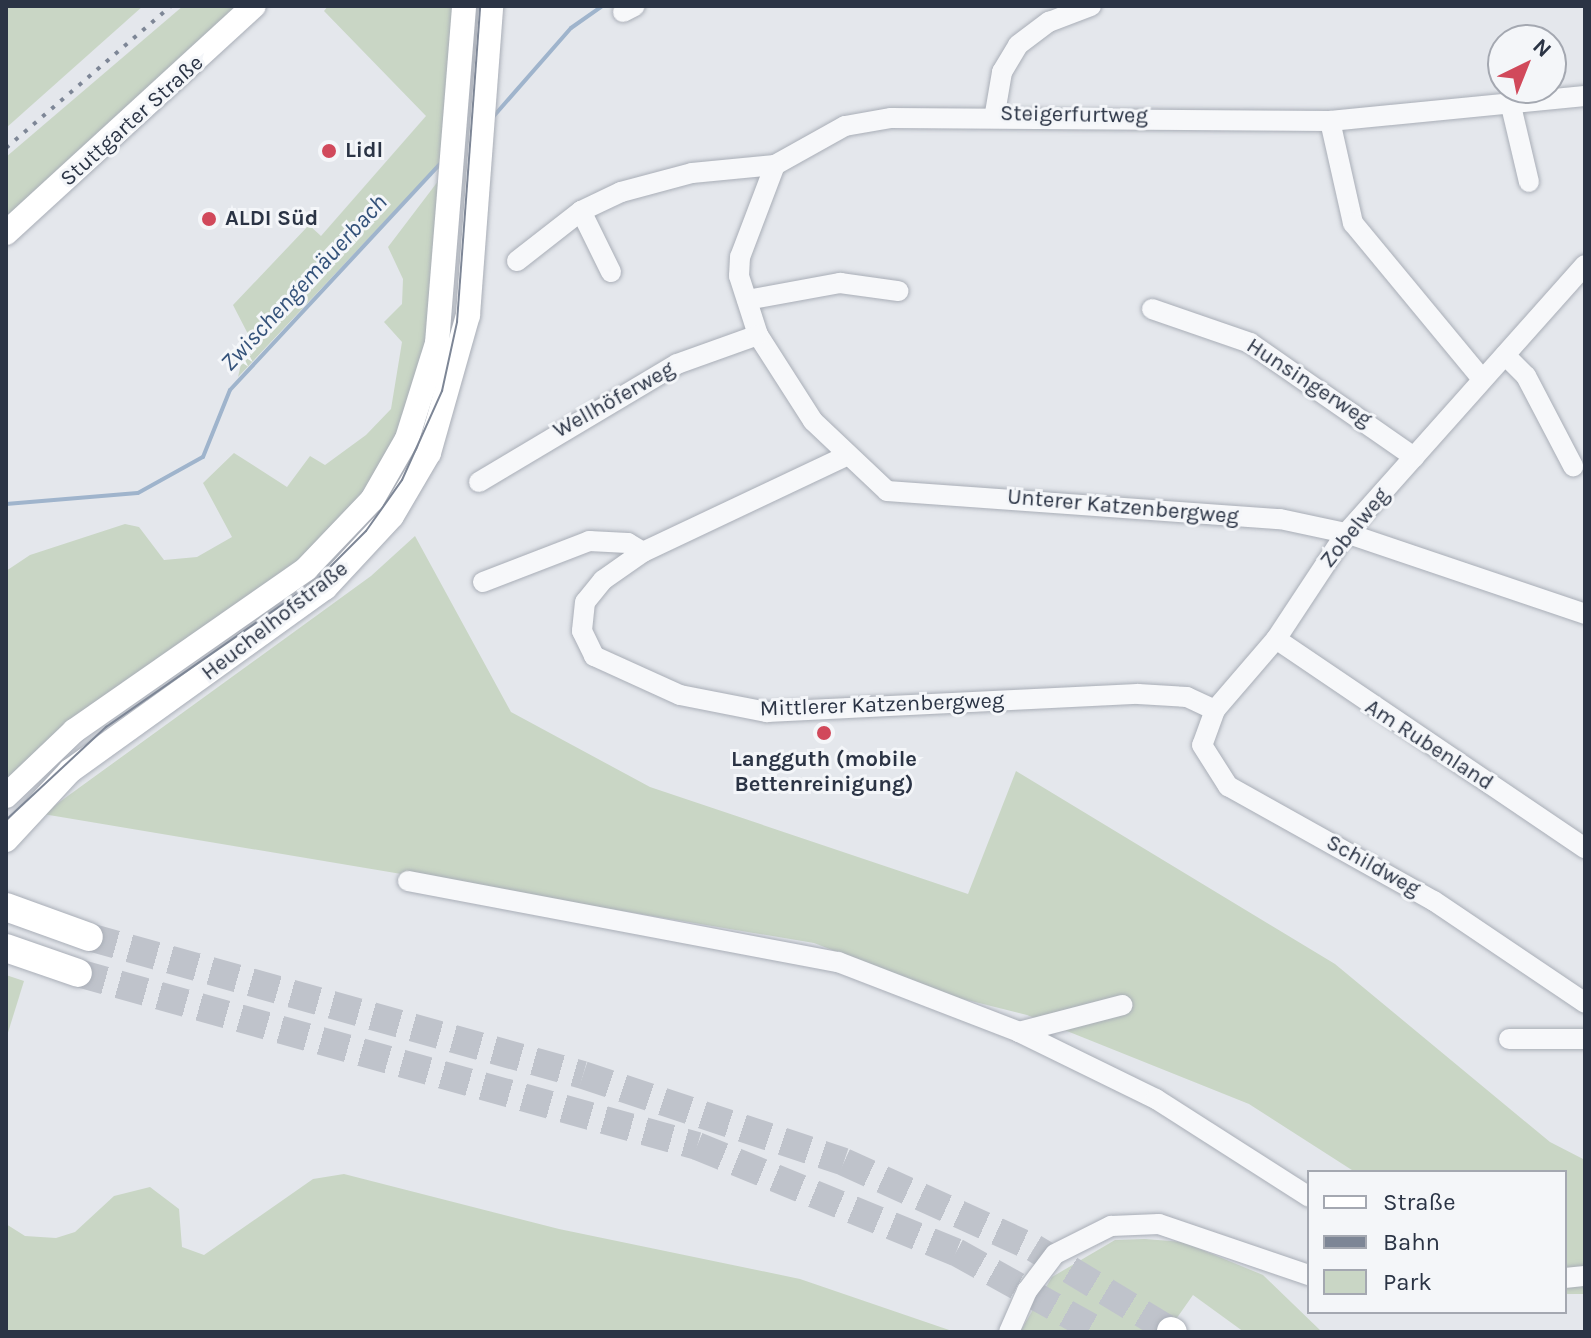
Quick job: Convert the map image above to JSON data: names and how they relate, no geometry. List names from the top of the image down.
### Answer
{
  "streets": {
    "main road": ["Stuttgarter Straße", "Heuchelhofstraße"],
    "street": [
      "Steigerfurtweg",
      "Hunsingerweg",
      "Wellhöferweg",
      "Unterer Katzenbergweg",
      "Zobelweg",
      "Mittlerer Katzenbergweg",
      "Am Rubenland",
      "Schildweg"
    ]
  },
  "crossings": [
    ["Steigerfurtweg", "Unterer Katzenbergweg"],
    ["Hunsingerweg", "Zobelweg"],
    ["Wellhöferweg", "Unterer Katzenbergweg"],
    ["Unterer Katzenbergweg", "Zobelweg"],
    ["Unterer Katzenbergweg", "Mittlerer Katzenbergweg"],
    ["Zobelweg", "Mittlerer Katzenbergweg"],
    ["Zobelweg", "Am Rubenland"],
    ["Zobelweg", "Schildweg"],
    ["Mittlerer Katzenbergweg", "Schildweg"]
  ],
  "water": ["Zwischengemäuerbach"],
  "places": ["Lidl", "ALDI Süd", "Langguth (mobile Bettenreinigung)"],
  "legend": ["Straße", "Bahn", "Park"],
  "north": "top right"
}
